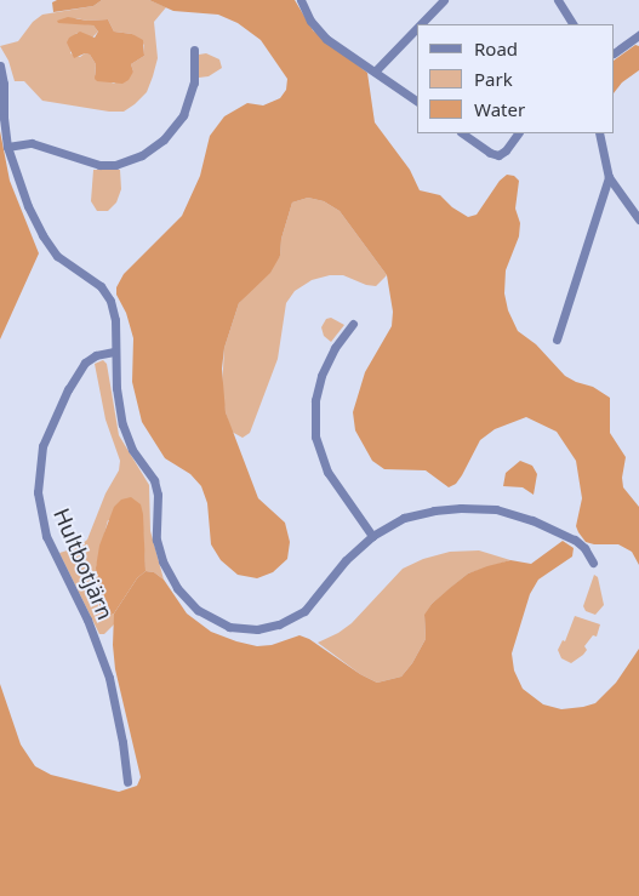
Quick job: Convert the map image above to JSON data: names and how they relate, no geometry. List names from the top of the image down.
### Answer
{
  "streets": {
    "street": ["Hultbotjärn"]
  },
  "legend": ["Road", "Park", "Water"]
}
